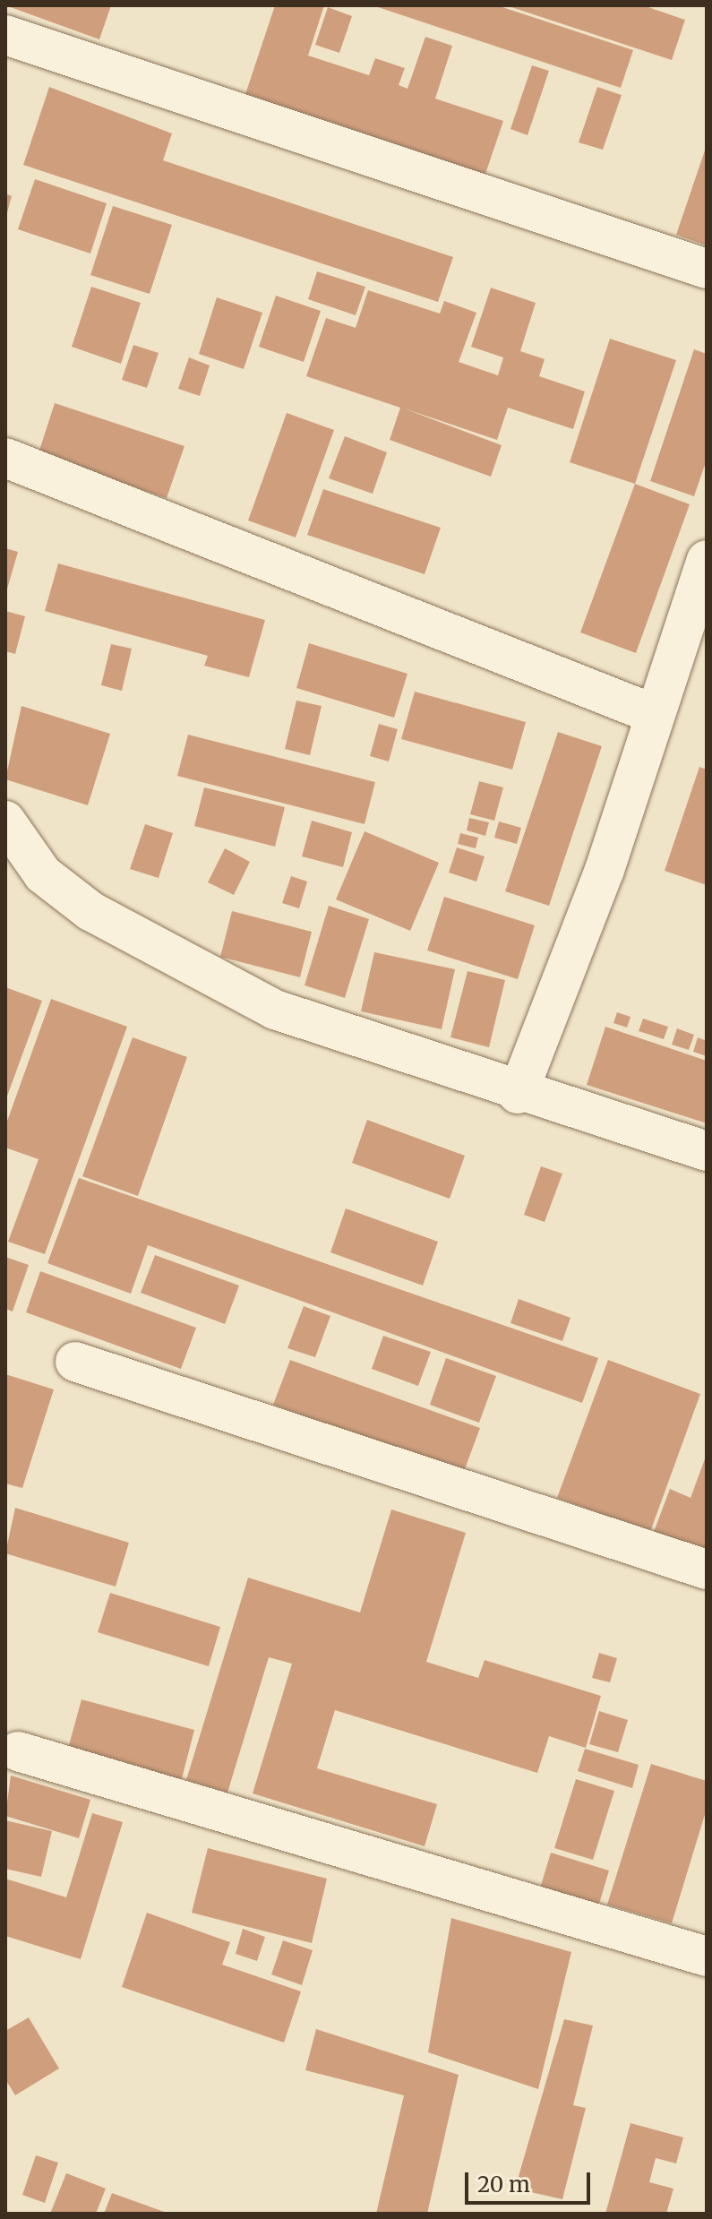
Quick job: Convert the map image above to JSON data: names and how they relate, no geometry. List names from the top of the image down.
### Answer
{
  "scale_bar": "20 m"
}
